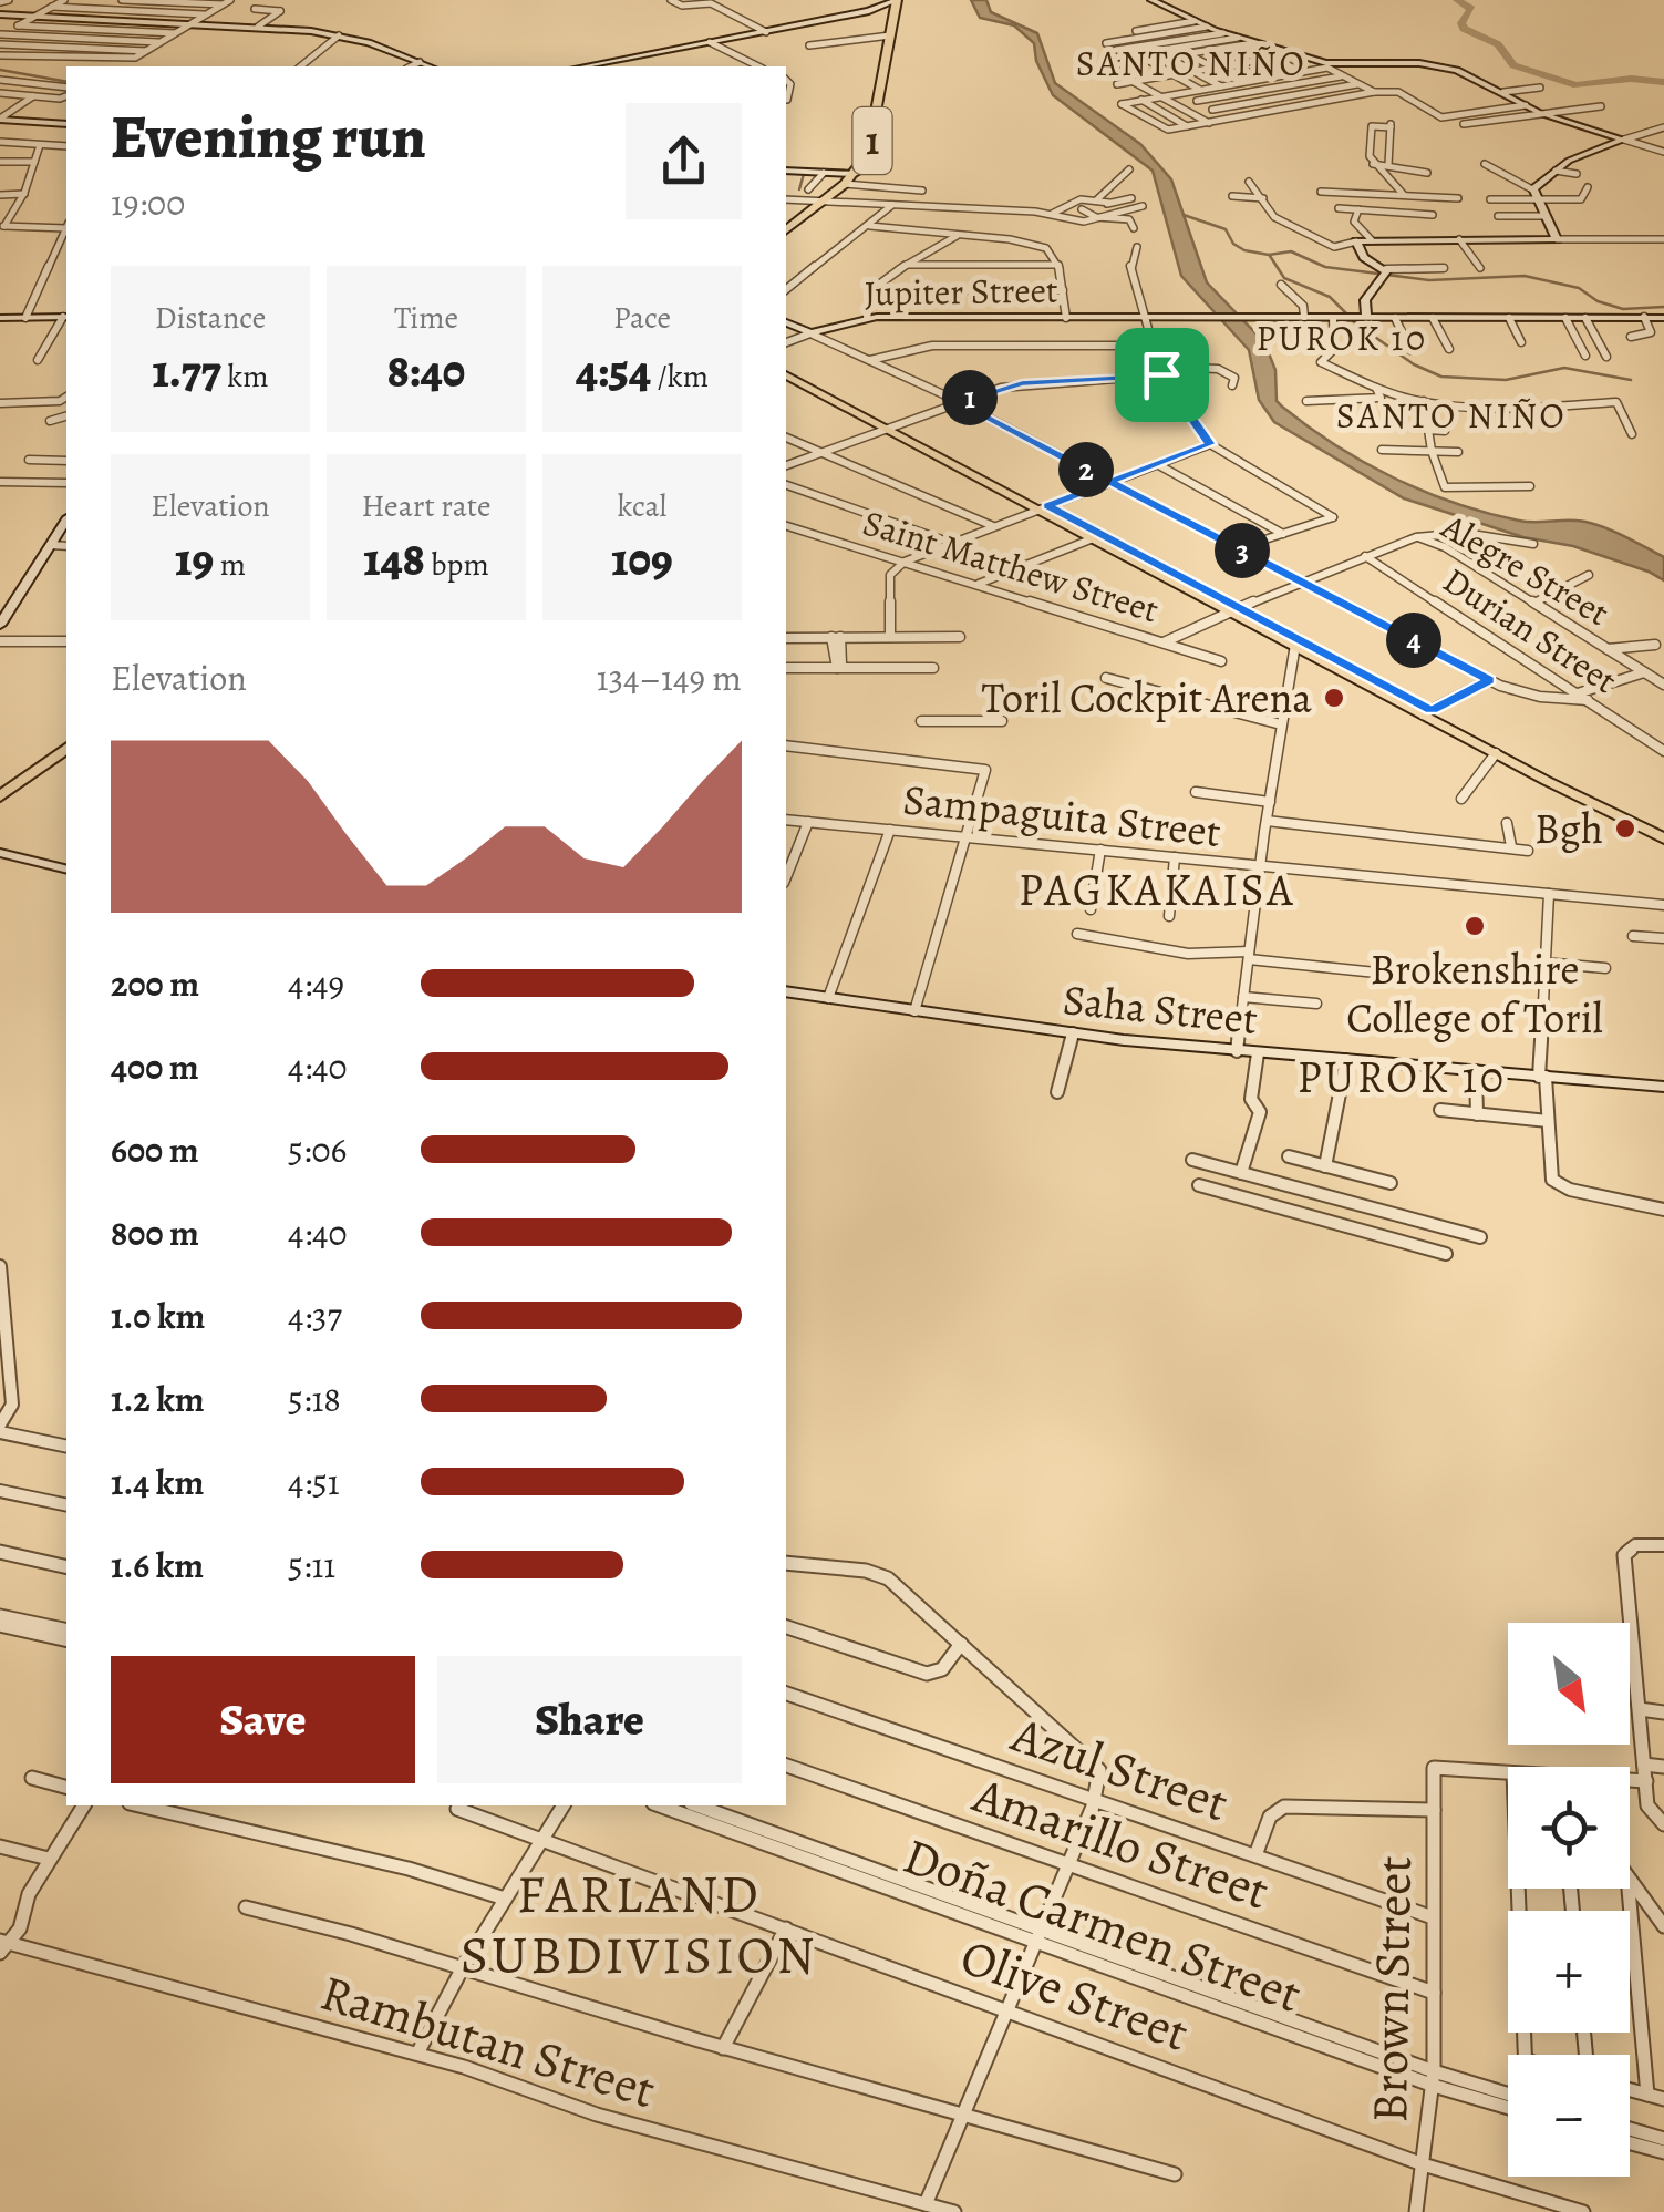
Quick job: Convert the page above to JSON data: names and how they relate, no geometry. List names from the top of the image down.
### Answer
{
  "streets": {
    "highway": ["1"],
    "street": [
      "Jupiter Street",
      "Saint Matthew Street",
      "Alegre Street",
      "Durian Street",
      "Sampaguita Street",
      "Saha Street",
      "Azul Street",
      "Amarillo Street",
      "Doña Carmen Street",
      "Brown Street",
      "Olive Street",
      "Rambutan Street"
    ]
  },
  "crossings": [
    ["Azul Street", "Brown Street"],
    ["Amarillo Street", "Brown Street"],
    ["Doña Carmen Street", "Brown Street"],
    ["Brown Street", "Olive Street"]
  ],
  "districts": [
    "SANTO NIÑO",
    "PUROK 10",
    "SANTO NIÑO",
    "PAGKAKAISA",
    "PUROK 10",
    "FARLAND SUBDIVISION"
  ],
  "places": ["Toril Cockpit Arena", "Bgh", "Brokenshire College of Toril"],
  "north": "bottom right",
  "page": {
    "heading": ["Evening run", "19:00"],
    "stats": [
      ["Distance", "1.77 km"],
      ["Time", "8:40"],
      ["Pace", "4:54 /km"],
      ["Elevation", "19 m"],
      ["Heart rate", "148 bpm"],
      ["kcal", "109"]
    ],
    "pins": [
      "1",
      "2",
      "3",
      "4"
    ],
    "chart": ["Elevation", "134–149 m"],
    "list": [
      {
        "name": "200 m",
        "note": "4:49"
      },
      {
        "name": "400 m",
        "note": "4:40"
      },
      {
        "name": "600 m",
        "note": "5:06"
      },
      {
        "name": "800 m",
        "note": "4:40"
      },
      {
        "name": "1.0 km",
        "note": "4:37"
      },
      {
        "name": "1.2 km",
        "note": "5:18"
      },
      {
        "name": "1.4 km",
        "note": "4:51"
      },
      {
        "name": "1.6 km",
        "note": "5:11"
      }
    ],
    "map_buttons": ["+", "−"],
    "buttons": ["Save", "Share"]
  }
}
